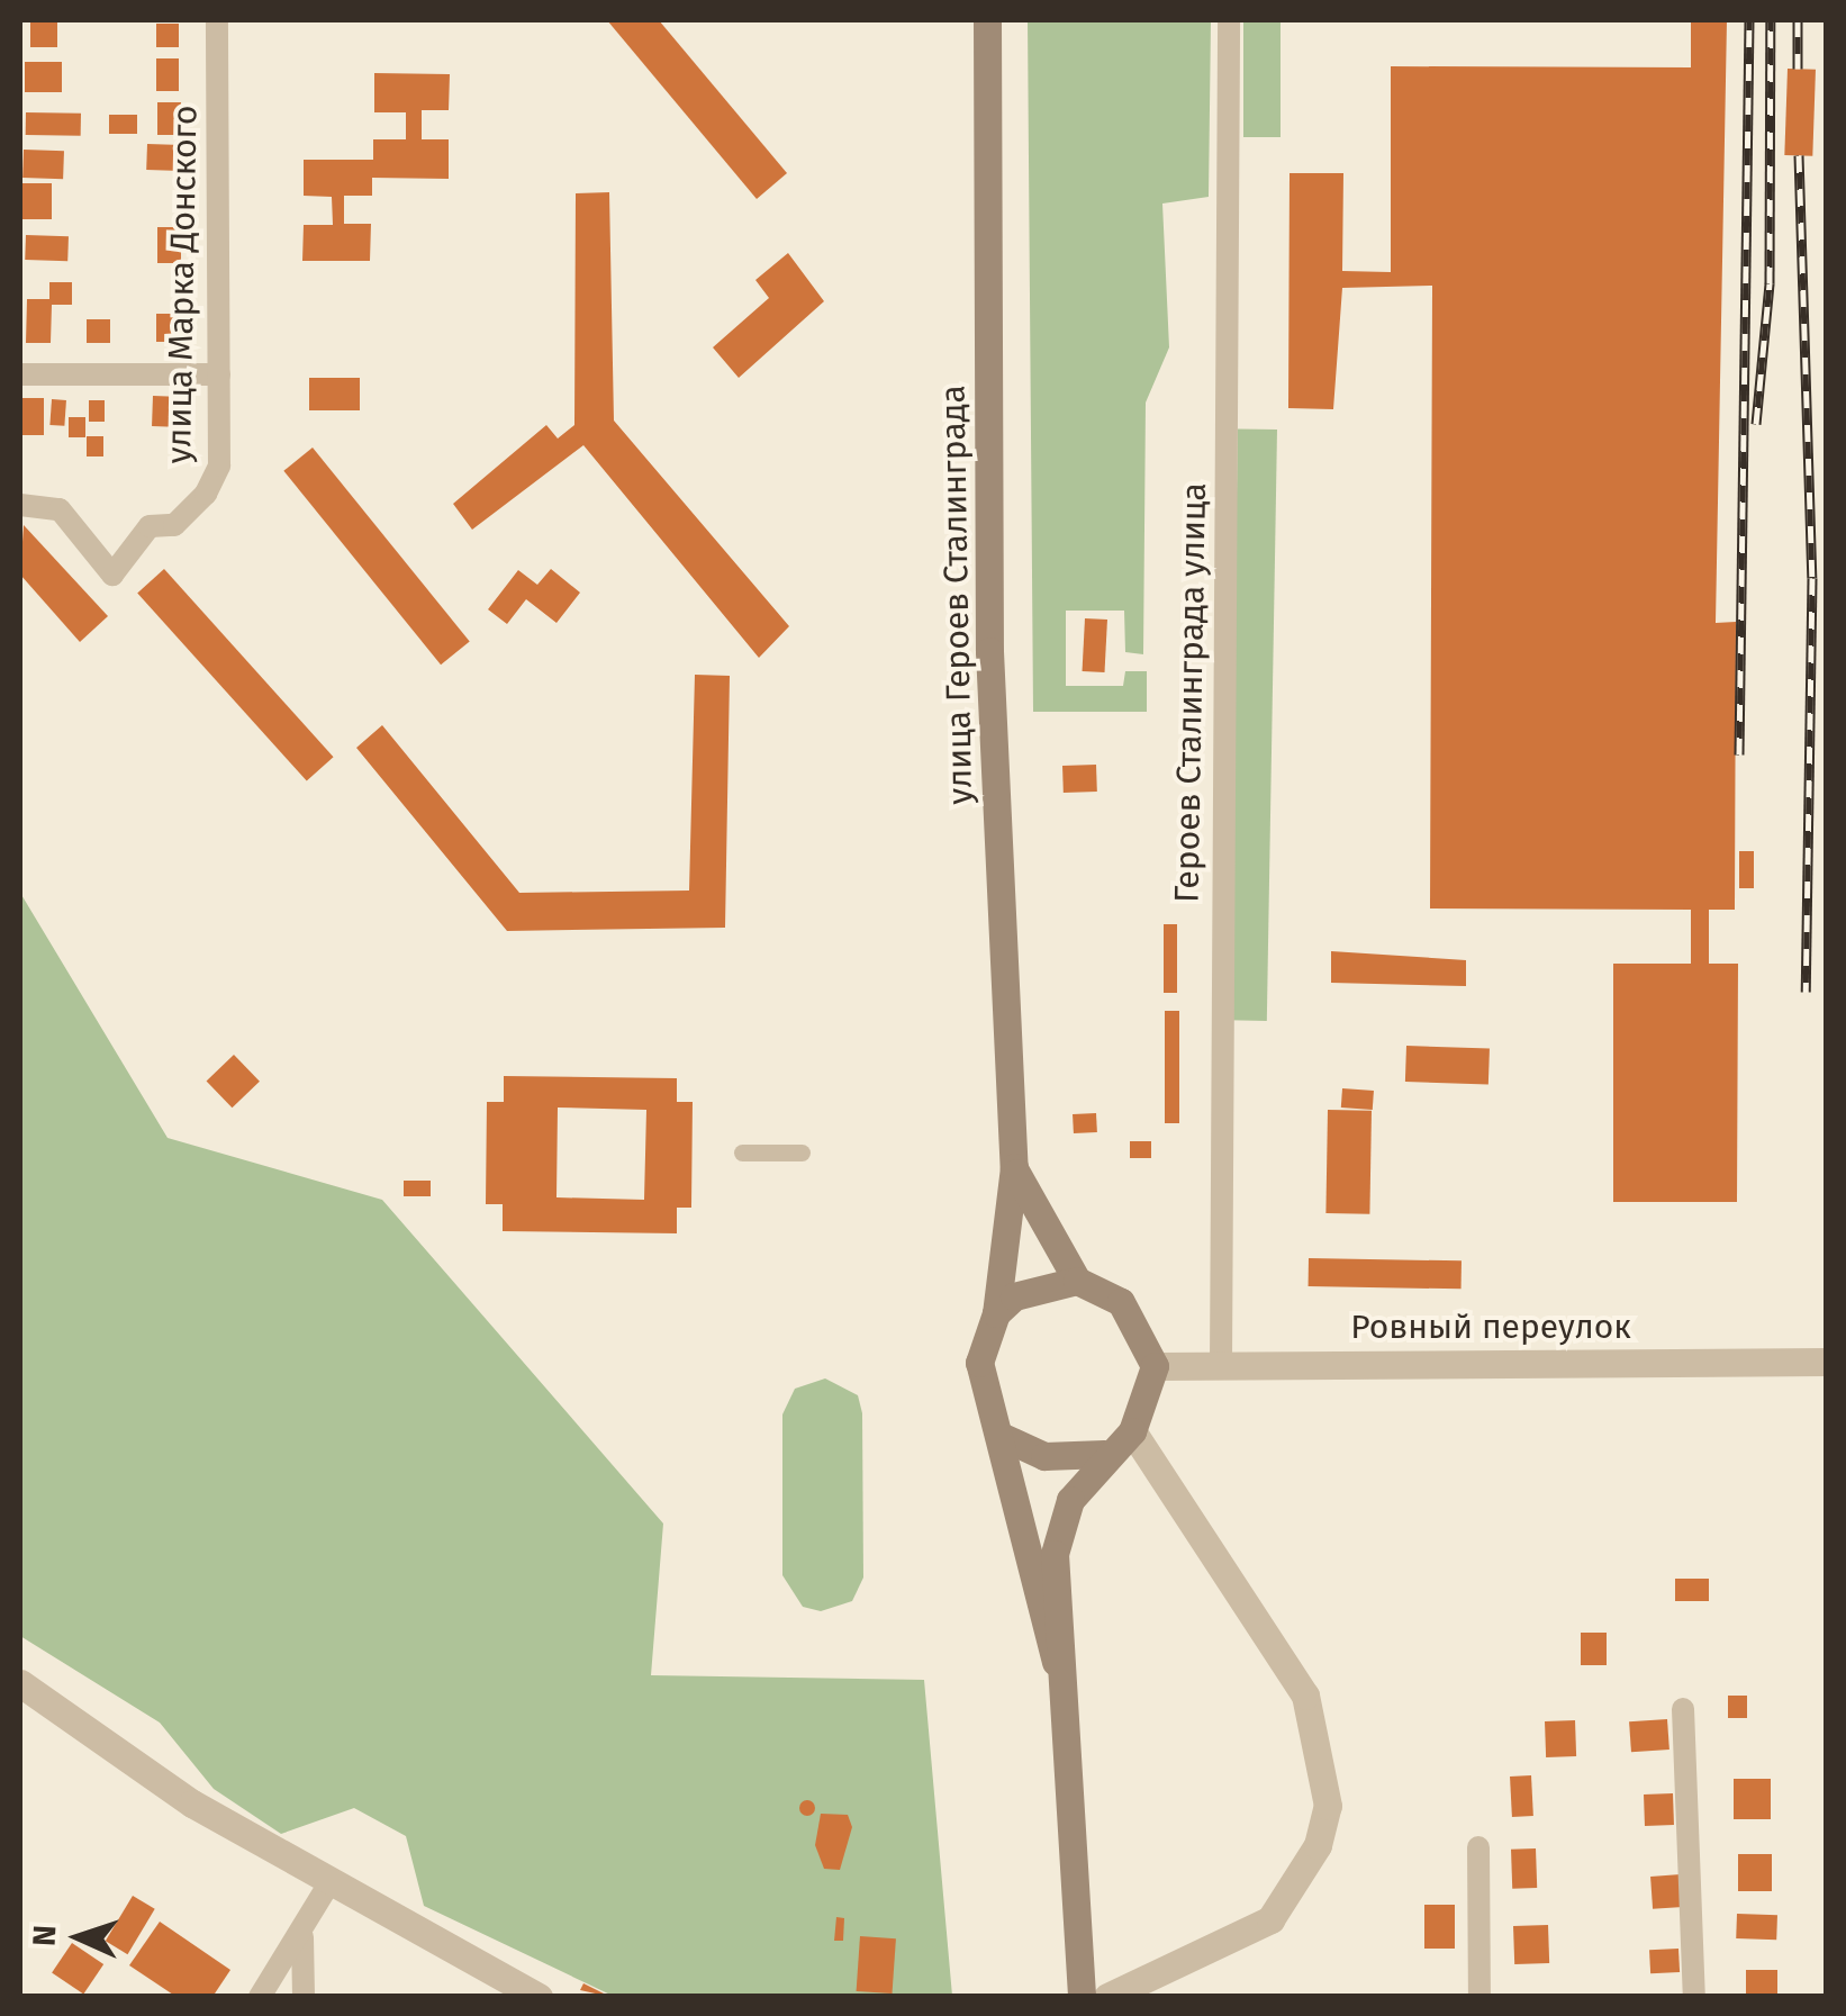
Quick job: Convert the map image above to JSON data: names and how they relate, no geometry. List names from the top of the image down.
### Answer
{
  "streets": {
    "main road": ["улица Героев Сталинграда"],
    "street": ["улица Марка Донского", "Героев Сталинграда улица", "Ровный переулок"]
  },
  "crossings": [
    ["улица Героев Сталинграда", "Ровный переулок"],
    ["Героев Сталинграда улица", "Ровный переулок"]
  ],
  "north": "left"
}
